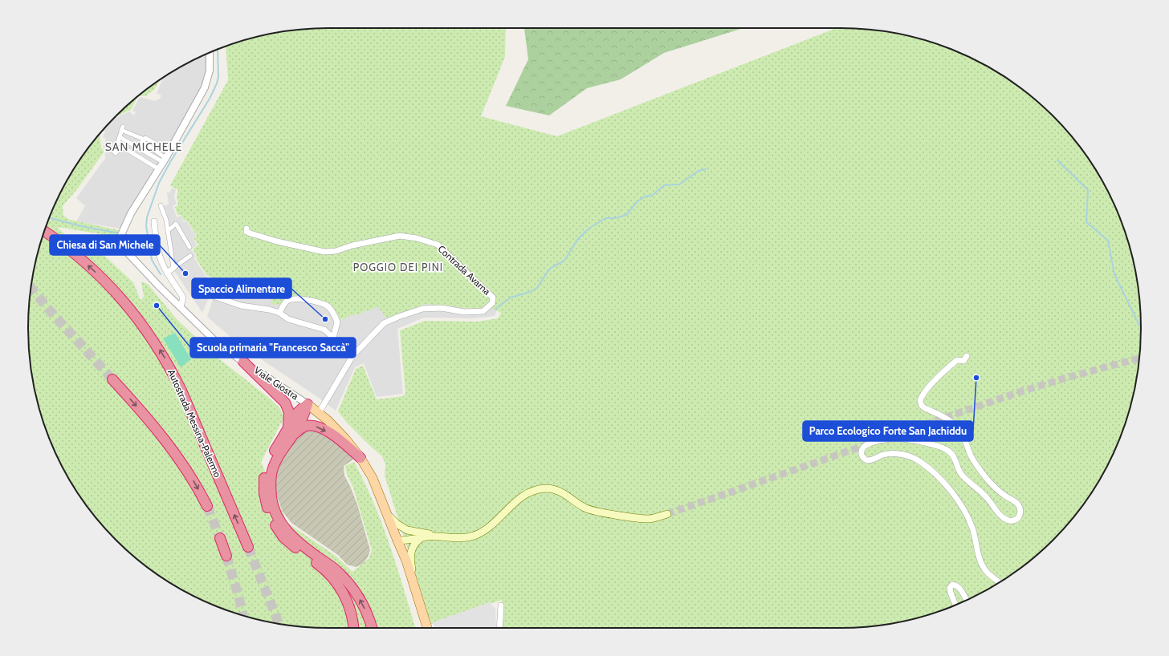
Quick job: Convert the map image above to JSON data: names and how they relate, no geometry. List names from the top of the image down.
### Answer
{
  "streets": {
    "highway": ["Autostrada Messina-Palermo"],
    "main road": ["Viale Giostra"],
    "street": ["Contrada Avarna"]
  },
  "districts": ["SAN MICHELE", "POGGIO DEI PINI"],
  "places": [
    "Chiesa di San Michele",
    "Scuola primaria \"Francesco Saccà\"",
    "Spaccio Alimentare",
    "Parco Ecologico Forte San Jachiddu"
  ]
}
